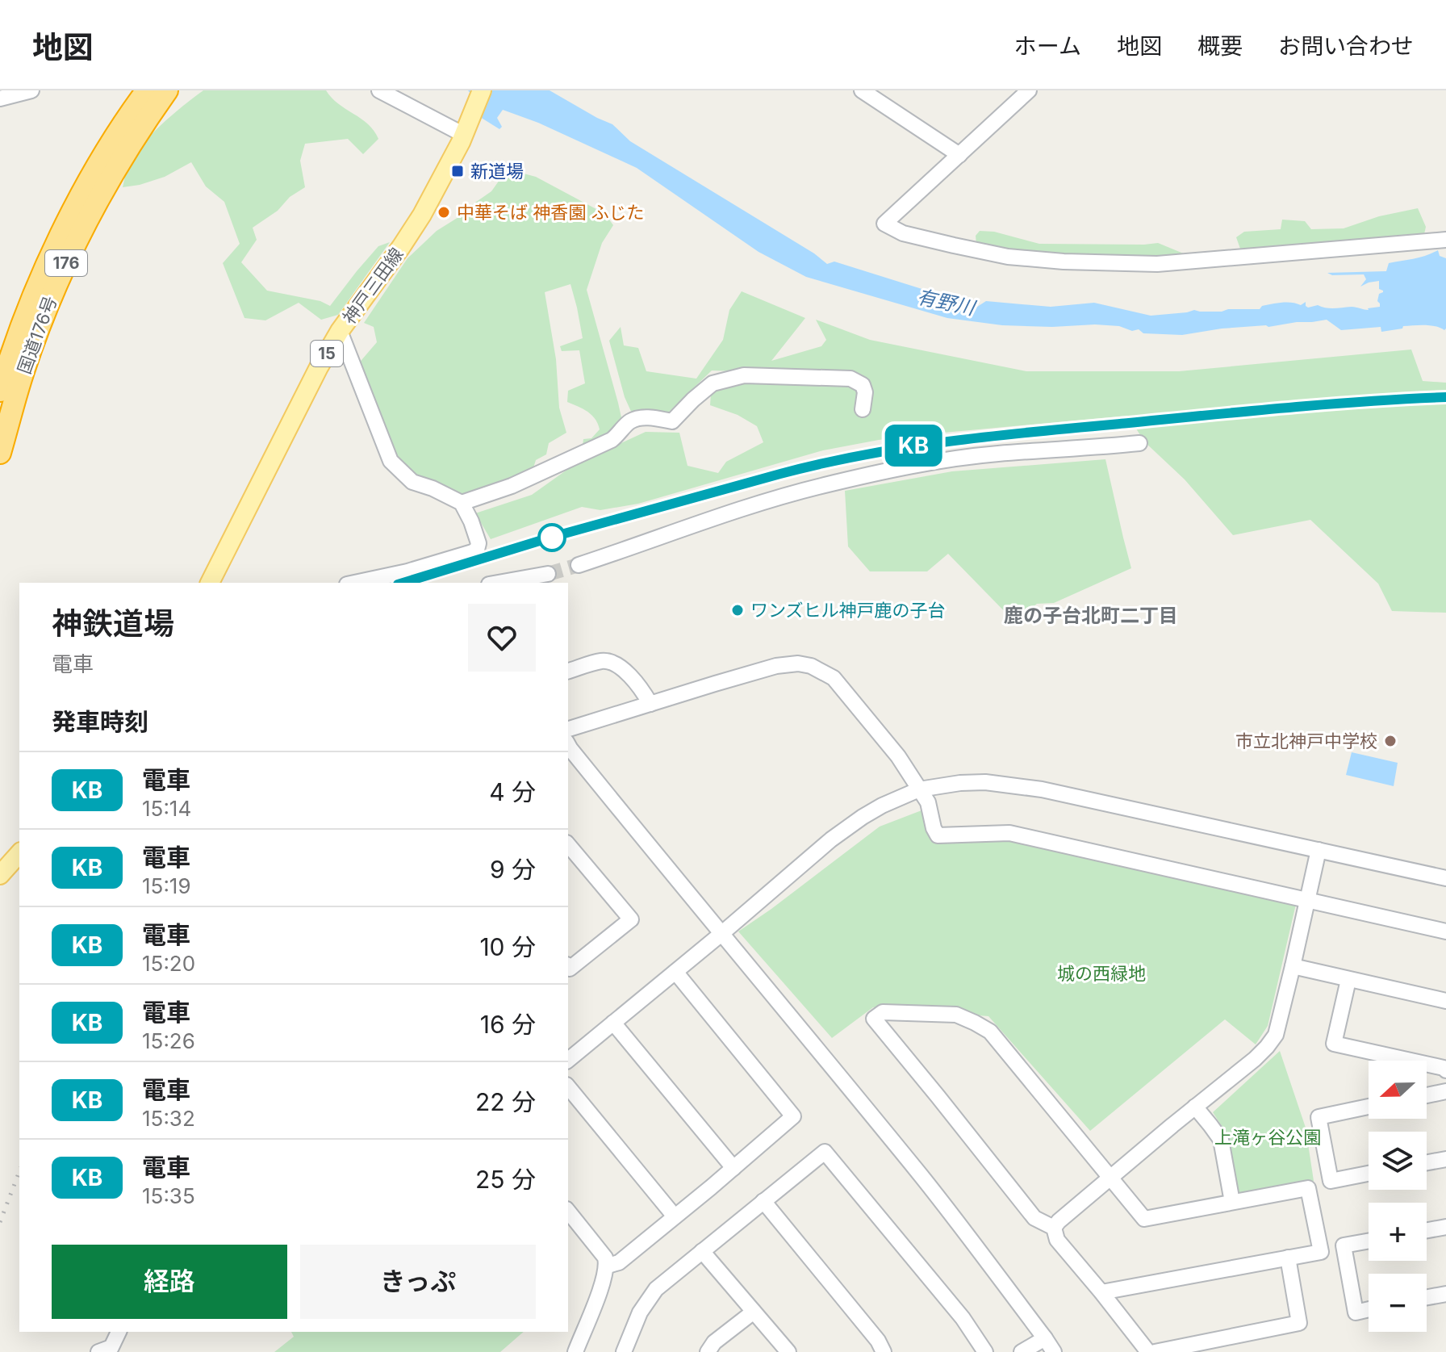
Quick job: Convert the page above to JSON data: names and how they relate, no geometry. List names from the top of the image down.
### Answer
{
  "streets": {
    "highway": ["176", "国道176号"],
    "main road": ["神戸三田線", "15"]
  },
  "districts": ["鹿の子台北町二丁目"],
  "water": ["有野川"],
  "parks": ["城の西緑地", "上滝ヶ谷公園"],
  "places": {
    "transit": ["新道場"],
    "other": ["中華そば 神香園 ふじた", "ワンズヒル神戸鹿の子台", "市立北神戸中学校"]
  },
  "north": "left",
  "page": {
    "header": "地図",
    "nav": [
      "ホーム",
      "地図",
      "概要",
      "お問い合わせ"
    ],
    "on_map": "KB",
    "heading": [
      ["神鉄道場", "電車"],
      "発車時刻"
    ],
    "list": [
      {
        "mark": "KB",
        "name": "電車",
        "note": "15:14",
        "value": "4 分"
      },
      {
        "mark": "KB",
        "name": "電車",
        "note": "15:19",
        "value": "9 分"
      },
      {
        "mark": "KB",
        "name": "電車",
        "note": "15:20",
        "value": "10 分"
      },
      {
        "mark": "KB",
        "name": "電車",
        "note": "15:26",
        "value": "16 分"
      },
      {
        "mark": "KB",
        "name": "電車",
        "note": "15:32",
        "value": "22 分"
      },
      {
        "mark": "KB",
        "name": "電車",
        "note": "15:35",
        "value": "25 分"
      }
    ],
    "map_buttons": ["+", "−"],
    "buttons": ["経路", "きっぷ"]
  }
}
